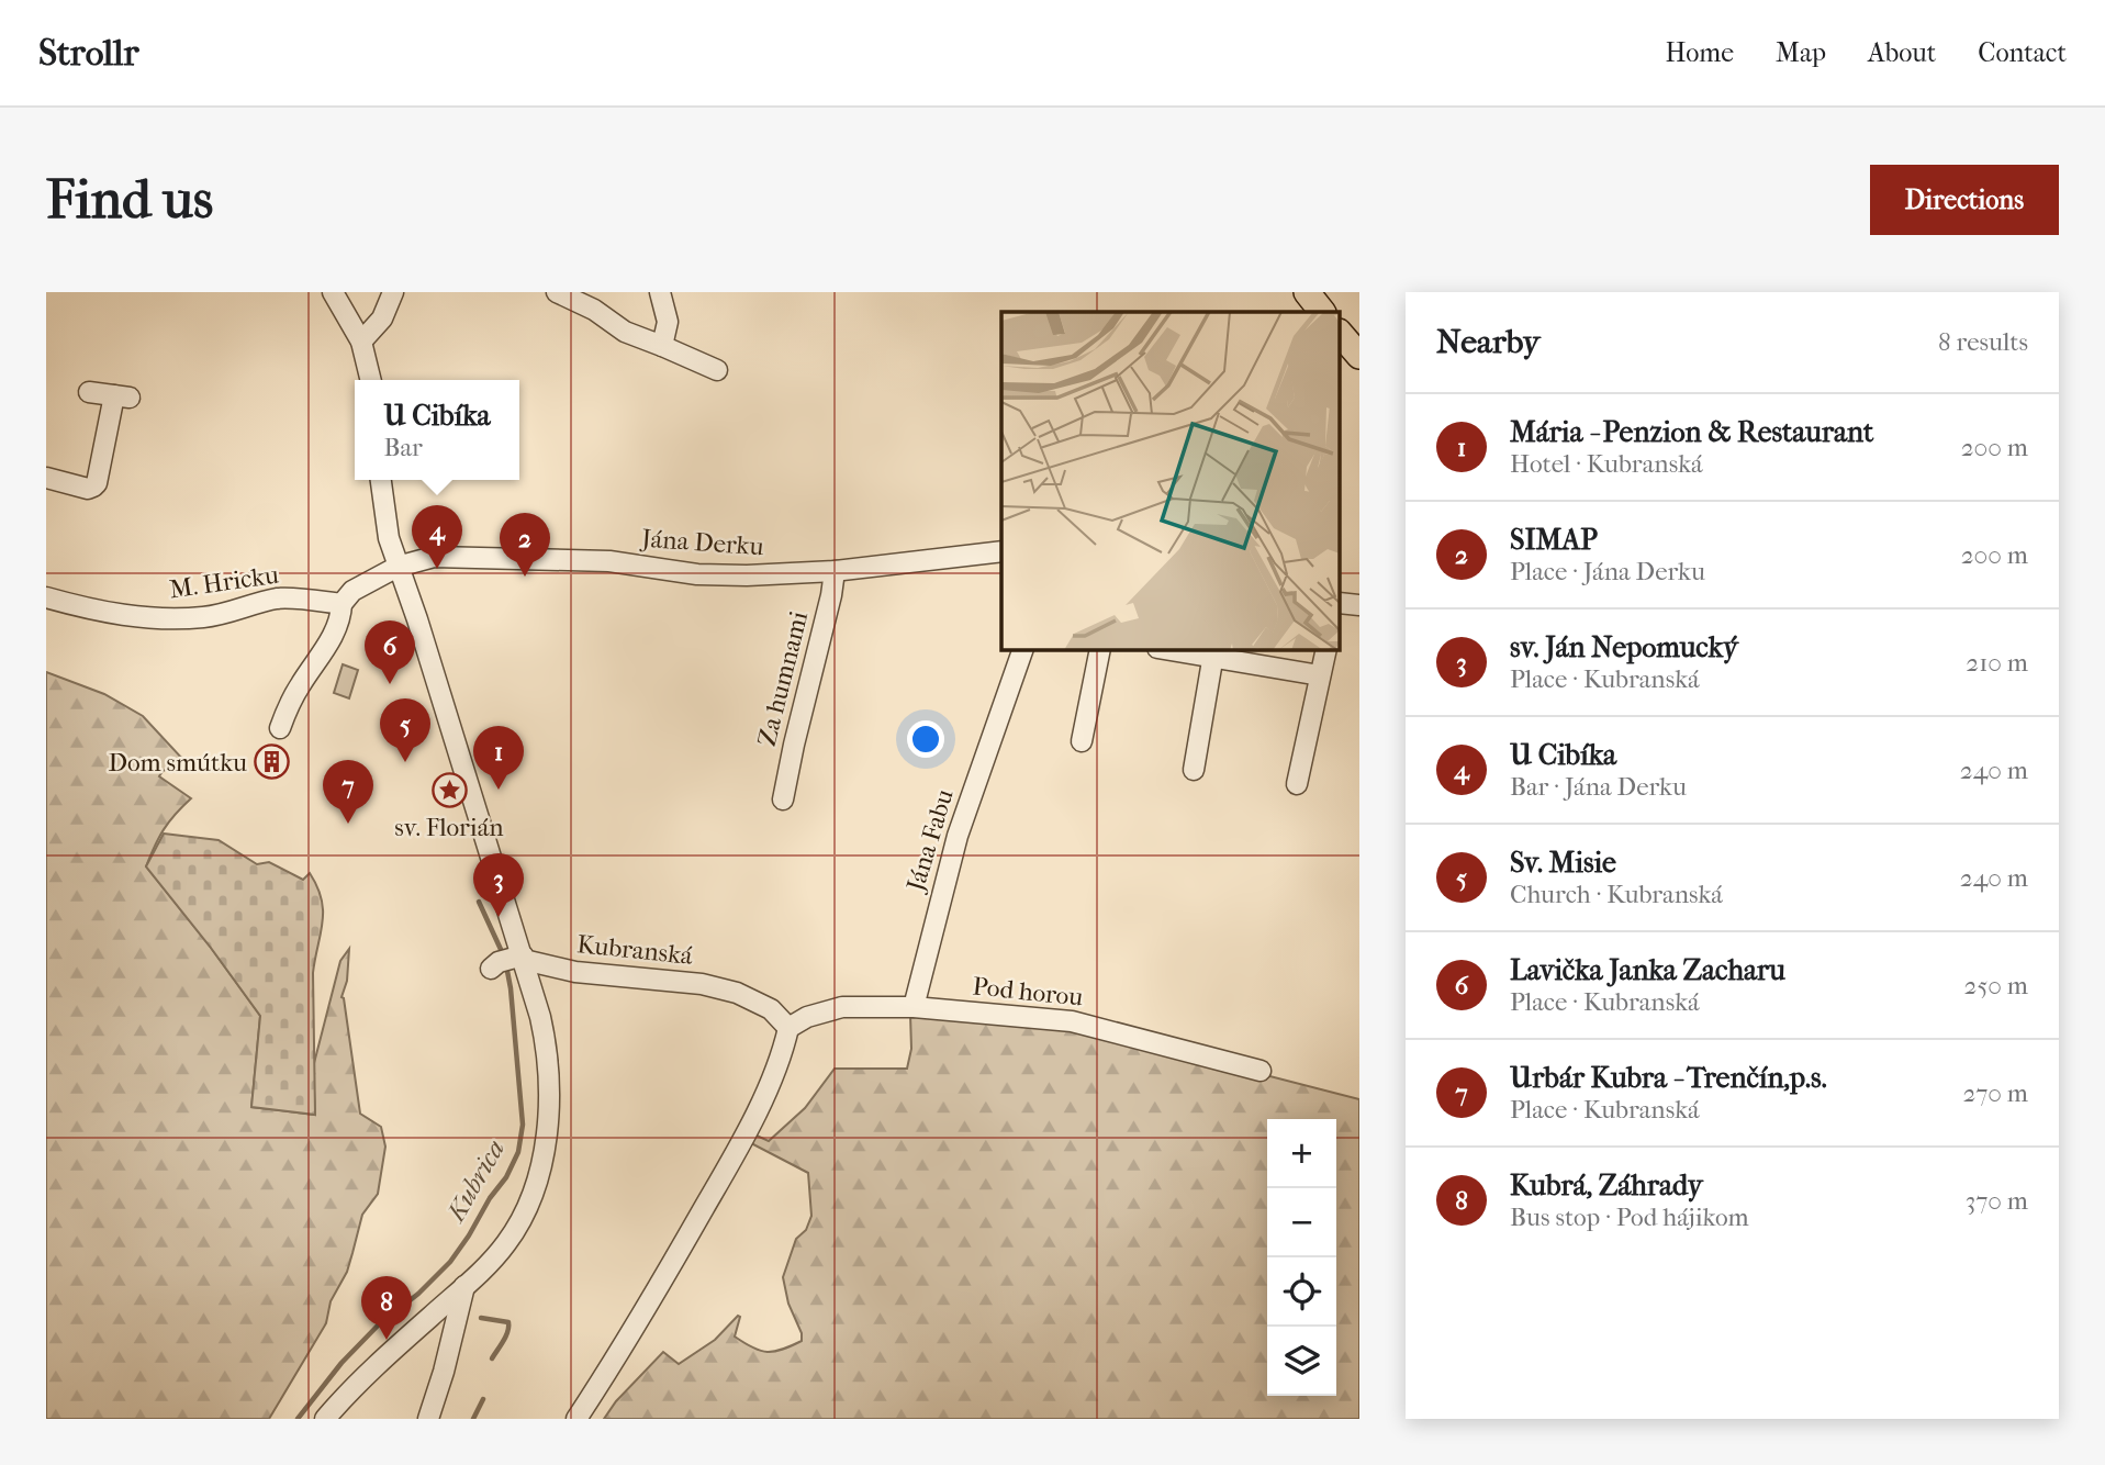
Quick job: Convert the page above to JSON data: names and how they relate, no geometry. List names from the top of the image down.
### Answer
{
  "streets": {
    "street": [
      "Jána Derku",
      "M. Hricku",
      "Za humnami",
      "Jána Fabu",
      "Kubranská",
      "Pod horou"
    ]
  },
  "crossings": [
    ["Jána Derku", "Za humnami"],
    ["Jána Fabu", "Pod horou"],
    ["Kubranská", "Pod horou"]
  ],
  "water": ["Kubrica"],
  "places": {
    "building": ["Dom smútku"],
    "place": ["sv. Florián"]
  },
  "page": {
    "header": "Strollr",
    "nav": [
      "Home",
      "Map",
      "About",
      "Contact"
    ],
    "buttons": "Directions",
    "title": "Find us",
    "heading": ["Nearby", "8 results"],
    "popup": ["U Cibíka", "Bar"],
    "list": [
      {
        "mark": "1",
        "name": "Mária - Penzion & Restaurant",
        "note": "Hotel · Kubranská",
        "value": "200 m"
      },
      {
        "mark": "2",
        "name": "SIMAP",
        "note": "Place · Jána Derku",
        "value": "200 m"
      },
      {
        "mark": "3",
        "name": "sv. Ján Nepomucký",
        "note": "Place · Kubranská",
        "value": "210 m"
      },
      {
        "mark": "4",
        "name": "U Cibíka",
        "note": "Bar · Jána Derku",
        "value": "240 m"
      },
      {
        "mark": "5",
        "name": "Sv. Misie",
        "note": "Church · Kubranská",
        "value": "240 m"
      },
      {
        "mark": "6",
        "name": "Lavička Janka Zacharu",
        "note": "Place · Kubranská",
        "value": "250 m"
      },
      {
        "mark": "7",
        "name": "Urbár Kubra - Trenčín,p.s.",
        "note": "Place · Kubranská",
        "value": "270 m"
      },
      {
        "mark": "8",
        "name": "Kubrá, Záhrady",
        "note": "Bus stop · Pod hájikom",
        "value": "370 m"
      }
    ],
    "pins": [
      "4",
      "2",
      "6",
      "5",
      "1",
      "7",
      "3",
      "8"
    ],
    "map_buttons": ["+", "−"]
  }
}
